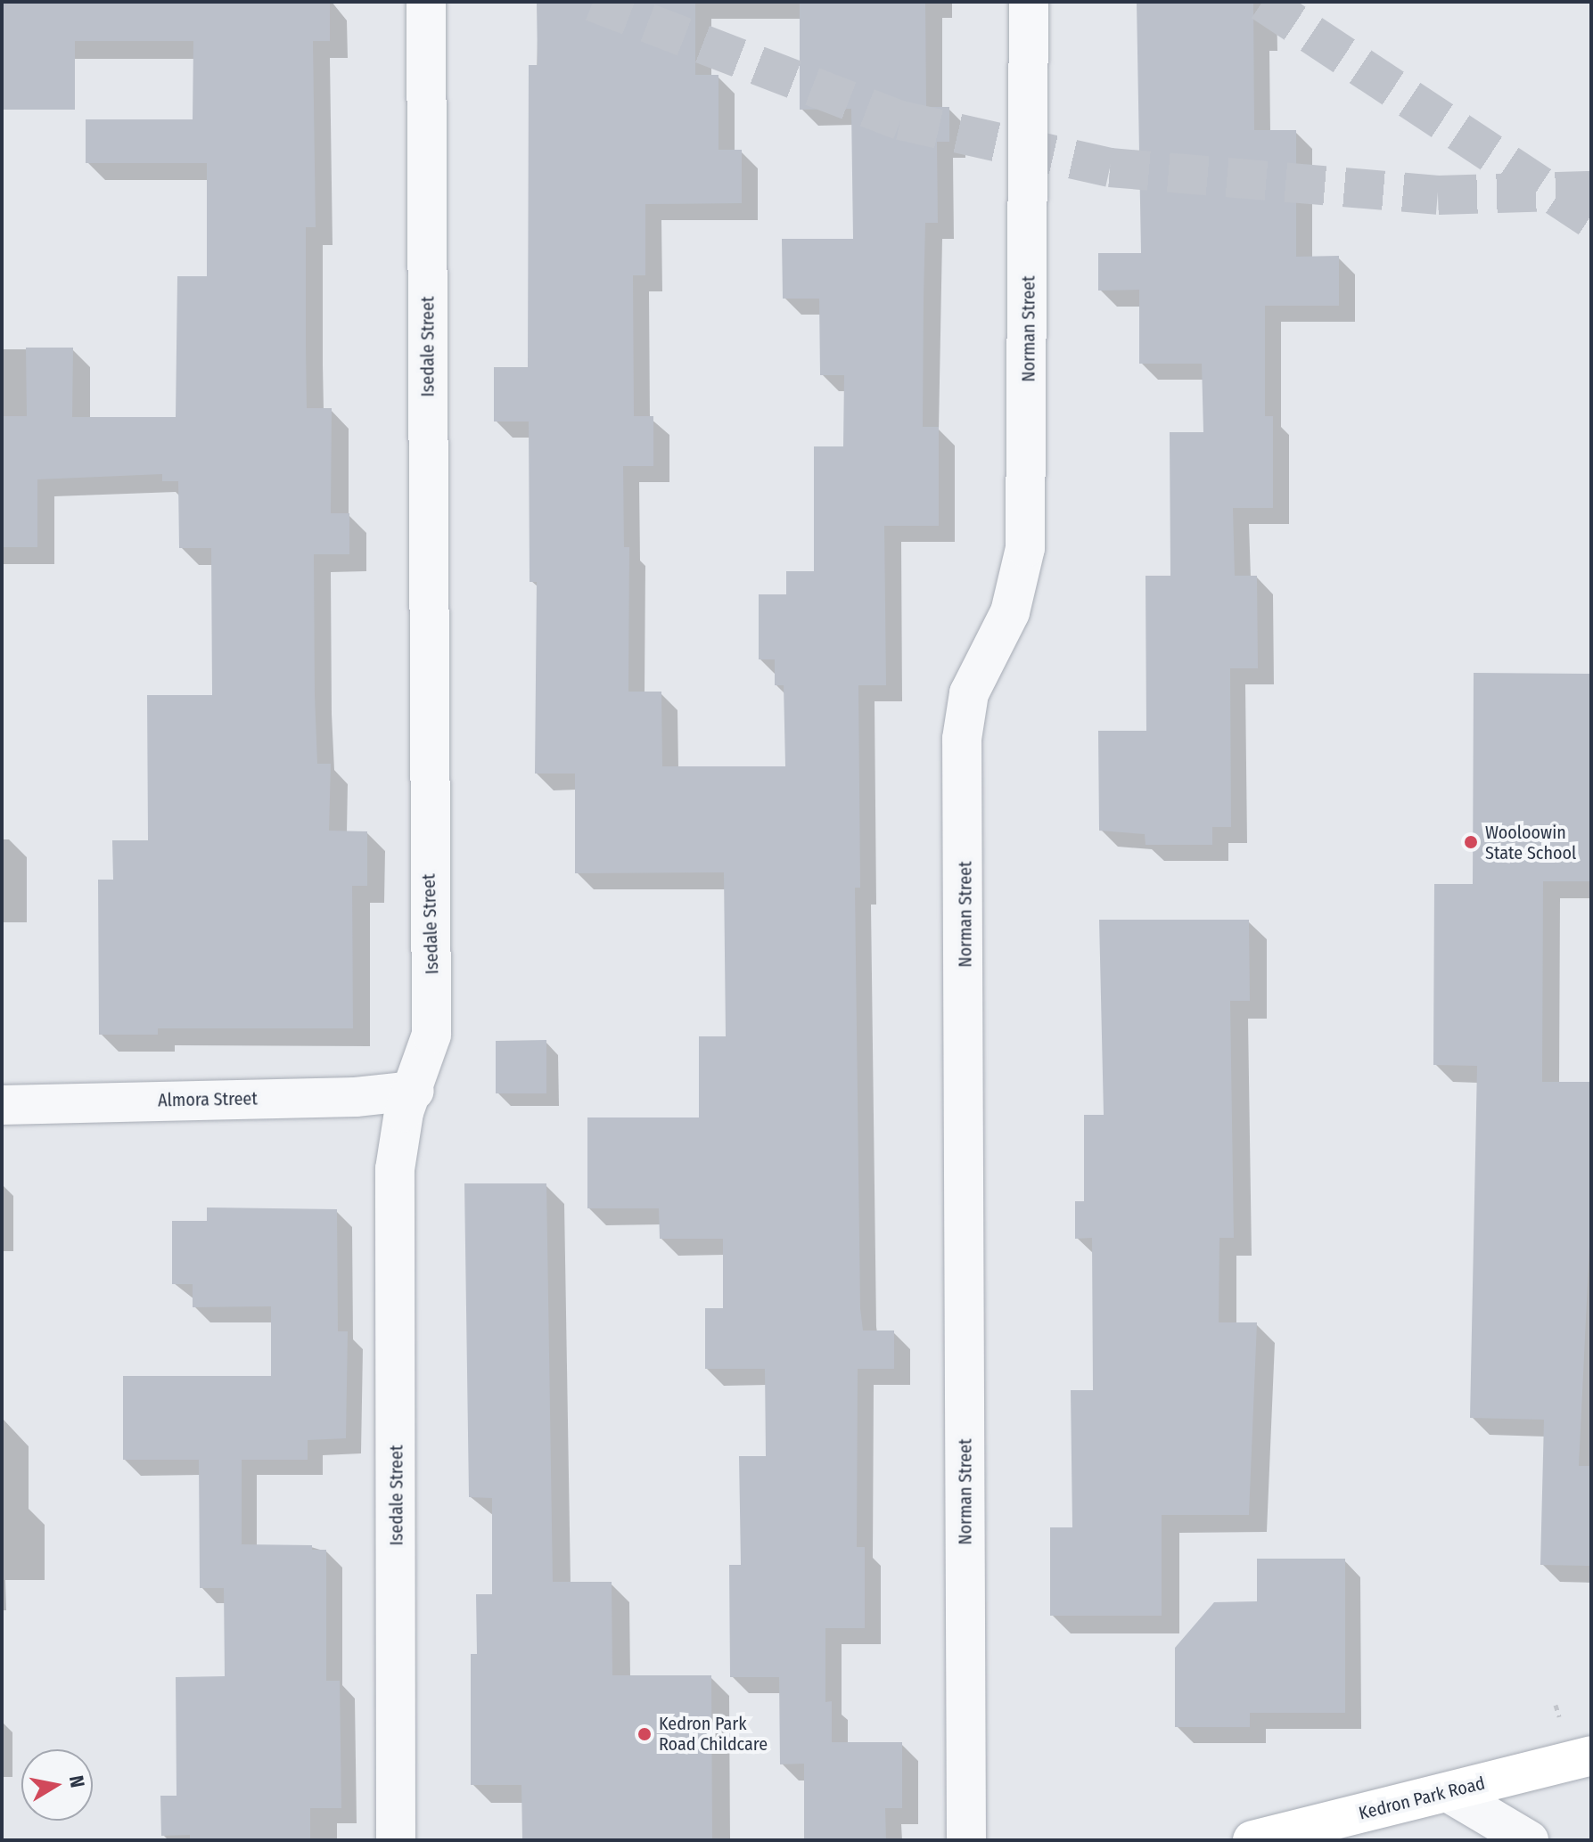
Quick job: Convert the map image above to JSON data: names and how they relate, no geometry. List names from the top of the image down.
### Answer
{
  "streets": {
    "main road": ["Kedron Park Road"],
    "street": ["Norman Street", "Isedale Street", "Almora Street"]
  },
  "crossings": [
    ["Isedale Street", "Almora Street"]
  ],
  "places": ["Wooloowin State School", "Kedron Park Road Childcare"],
  "north": "right"
}
